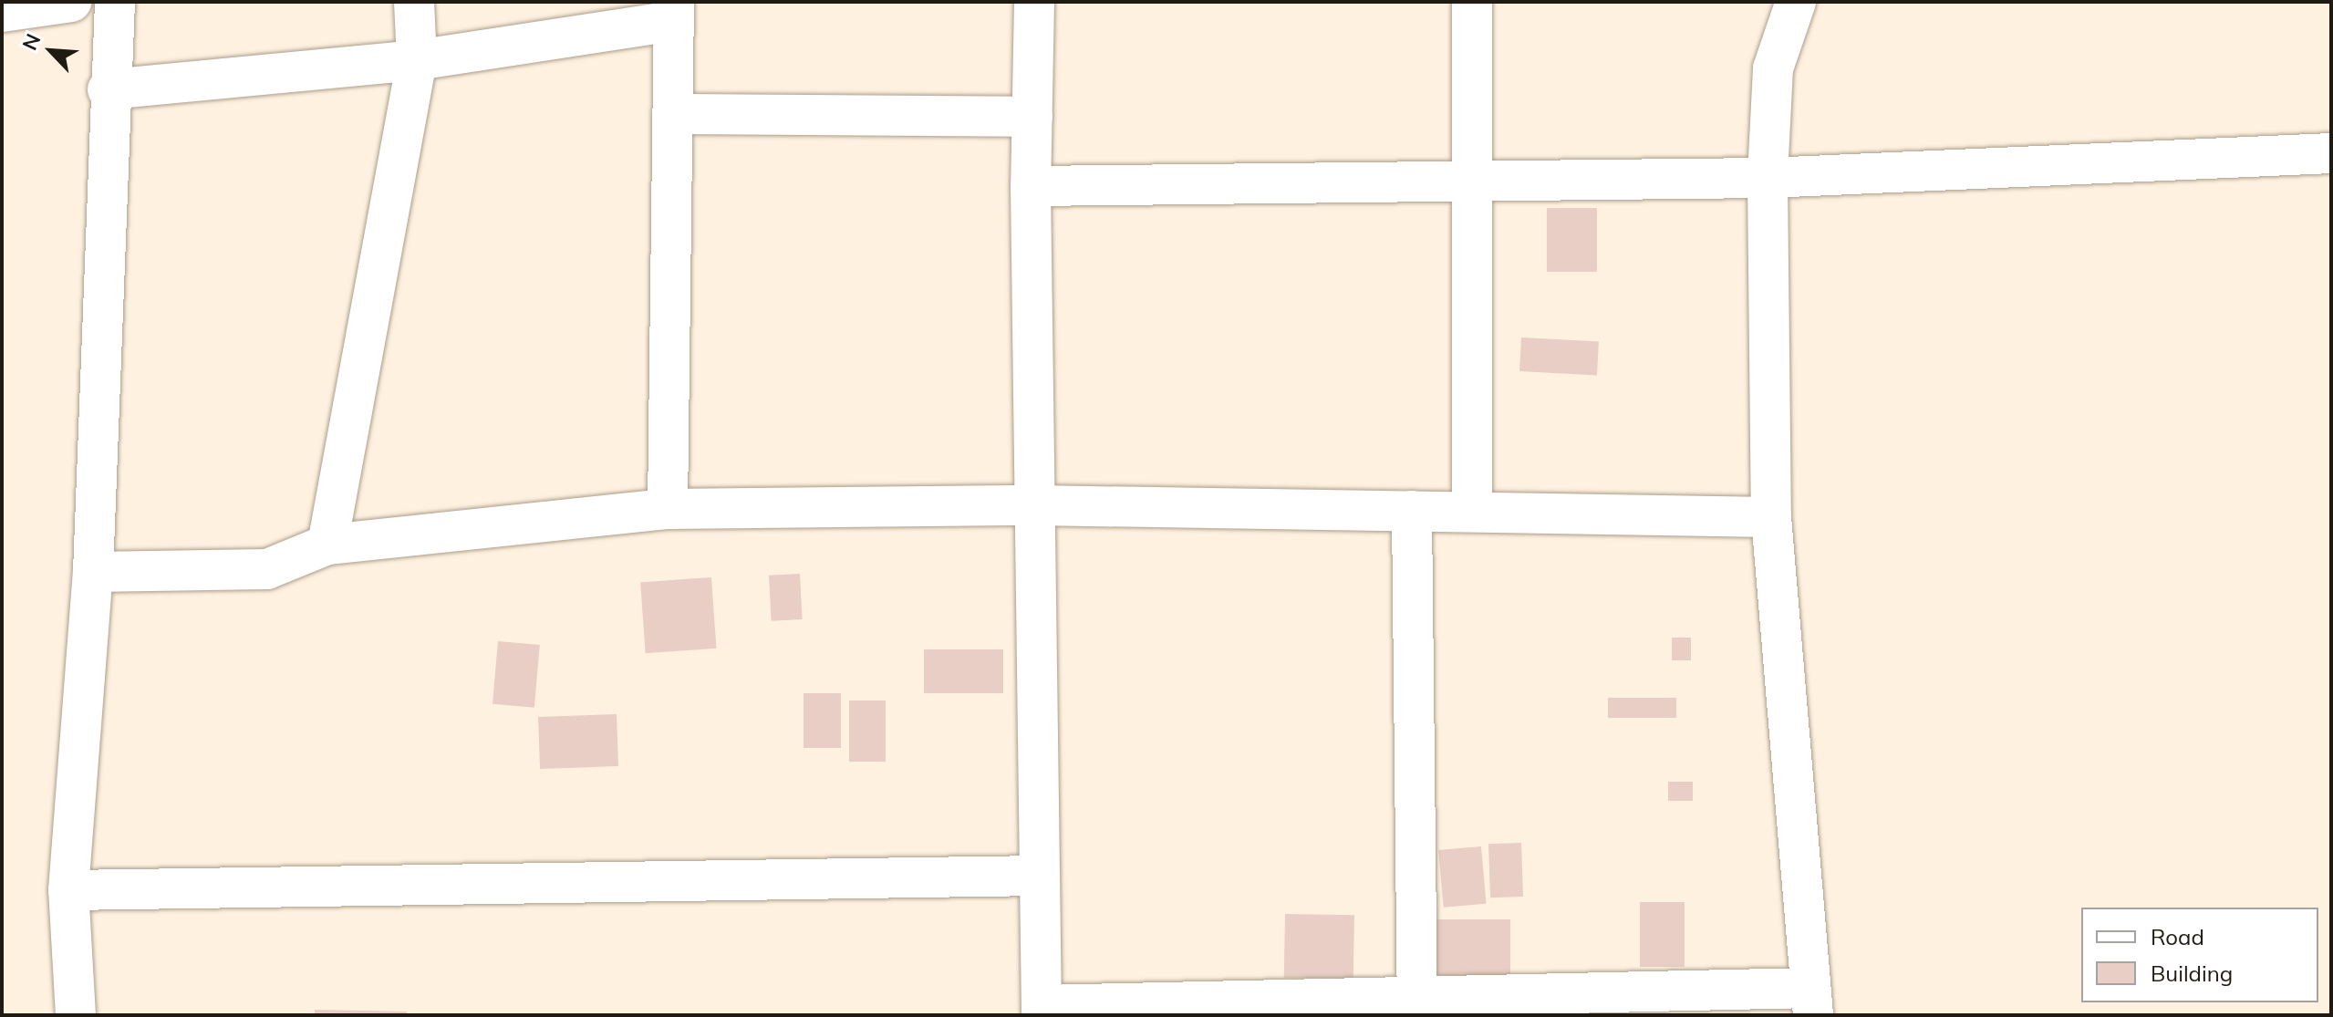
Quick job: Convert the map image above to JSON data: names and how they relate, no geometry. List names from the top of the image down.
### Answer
{
  "legend": ["Road", "Building"],
  "north": "top left"
}
